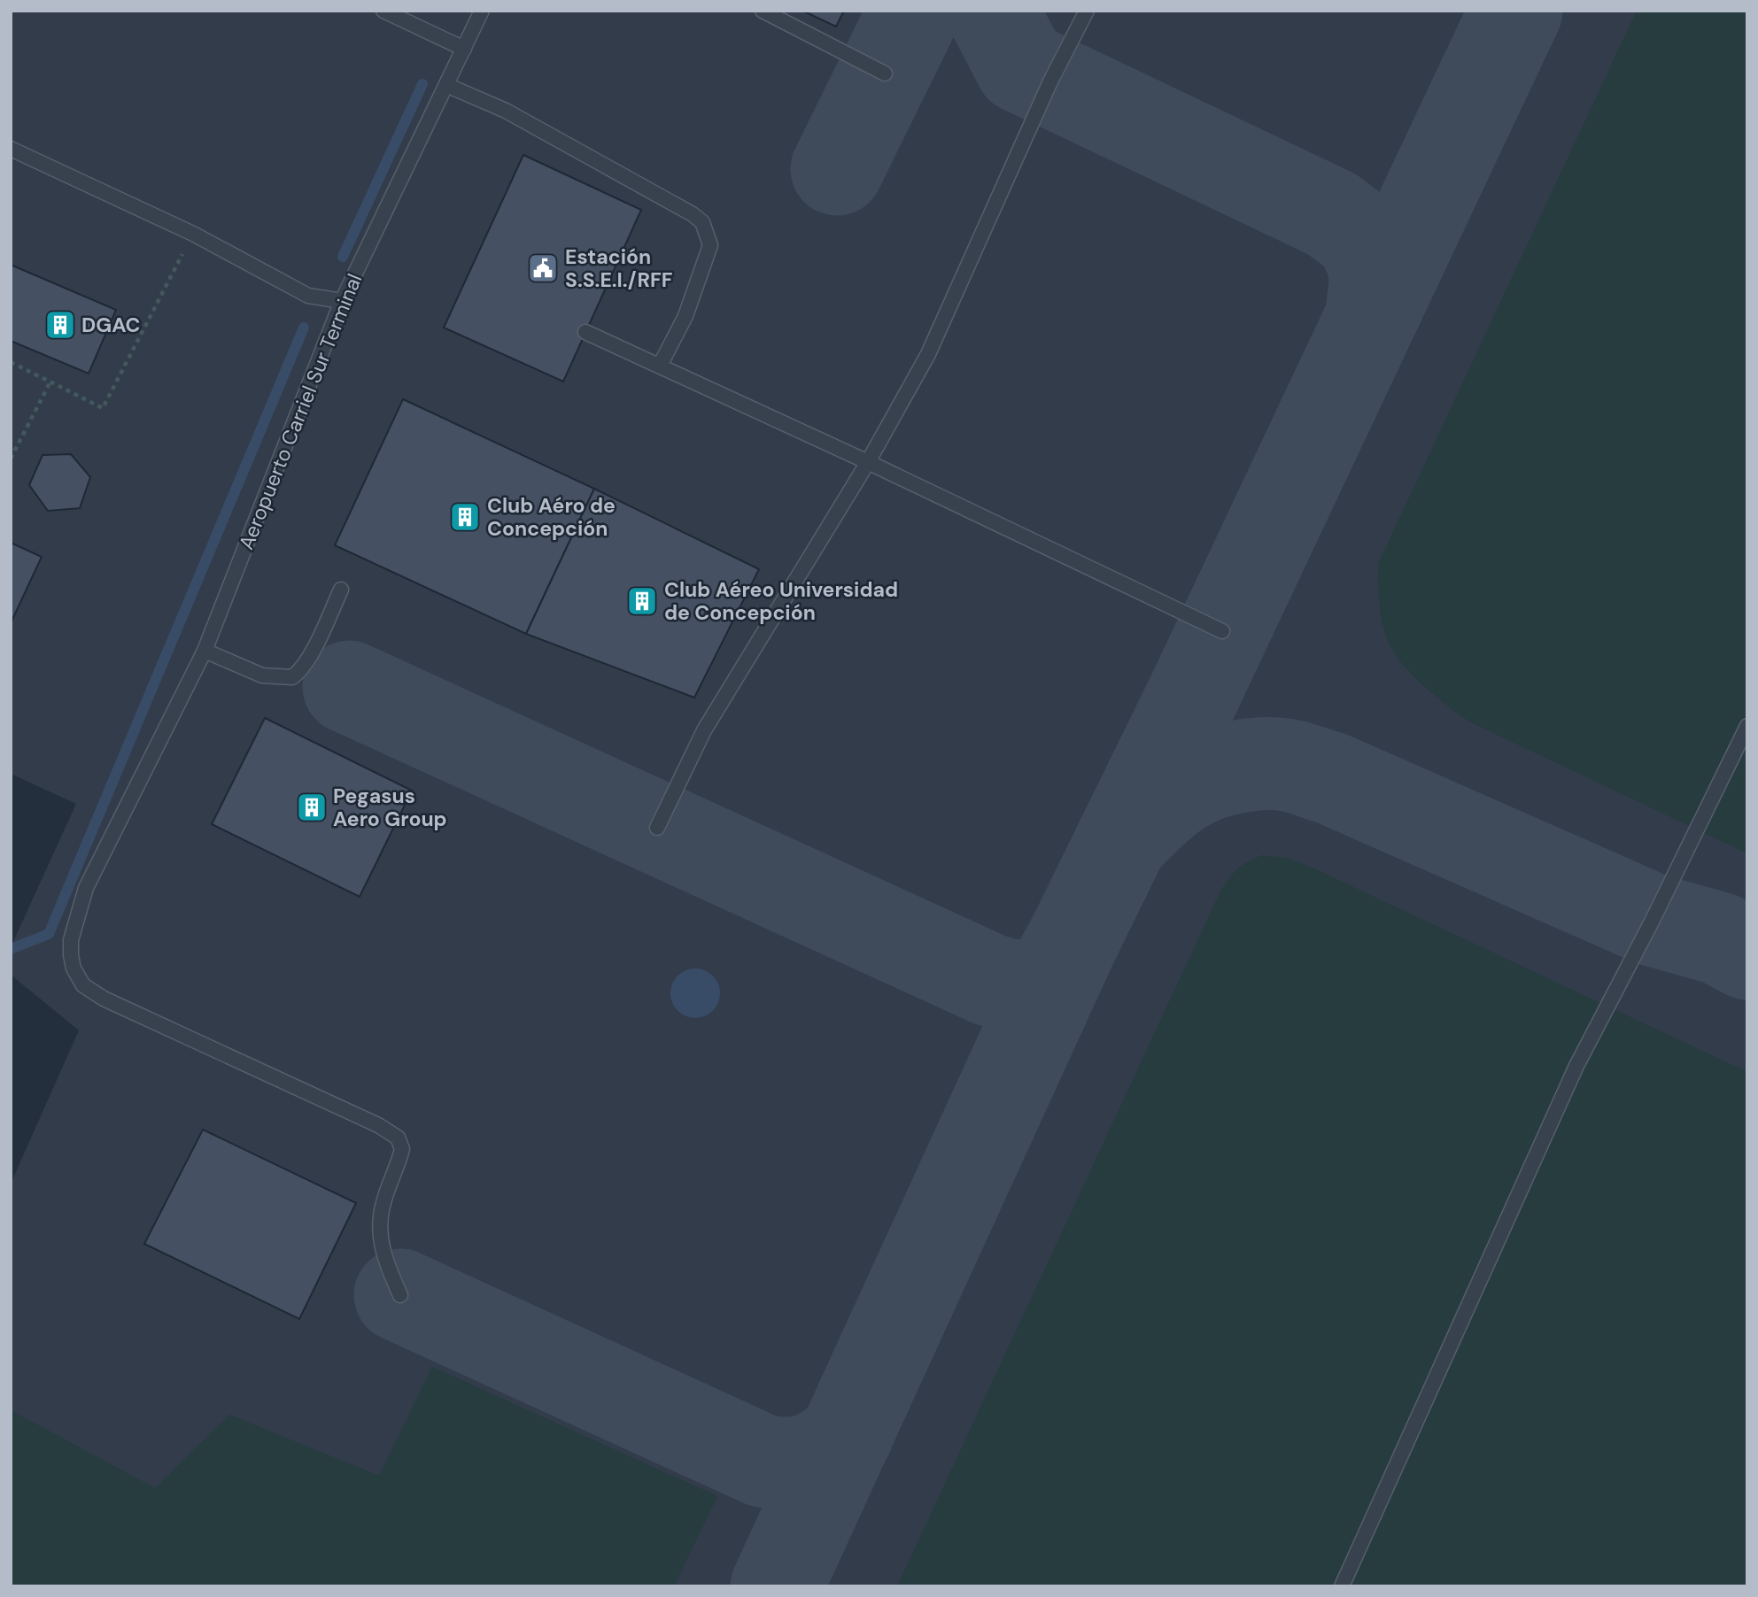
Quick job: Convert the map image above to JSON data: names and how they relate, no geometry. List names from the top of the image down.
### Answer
{
  "streets": {
    "lane": ["Aeropuerto Carriel Sur Terminal"]
  },
  "places": {
    "public building": ["Estación S.S.E.I./RFF"],
    "building": [
      "DGAC",
      "Club Aéro de Concepción",
      "Club Aéreo Universidad de Concepción",
      "Pegasus Aero Group"
    ]
  }
}
